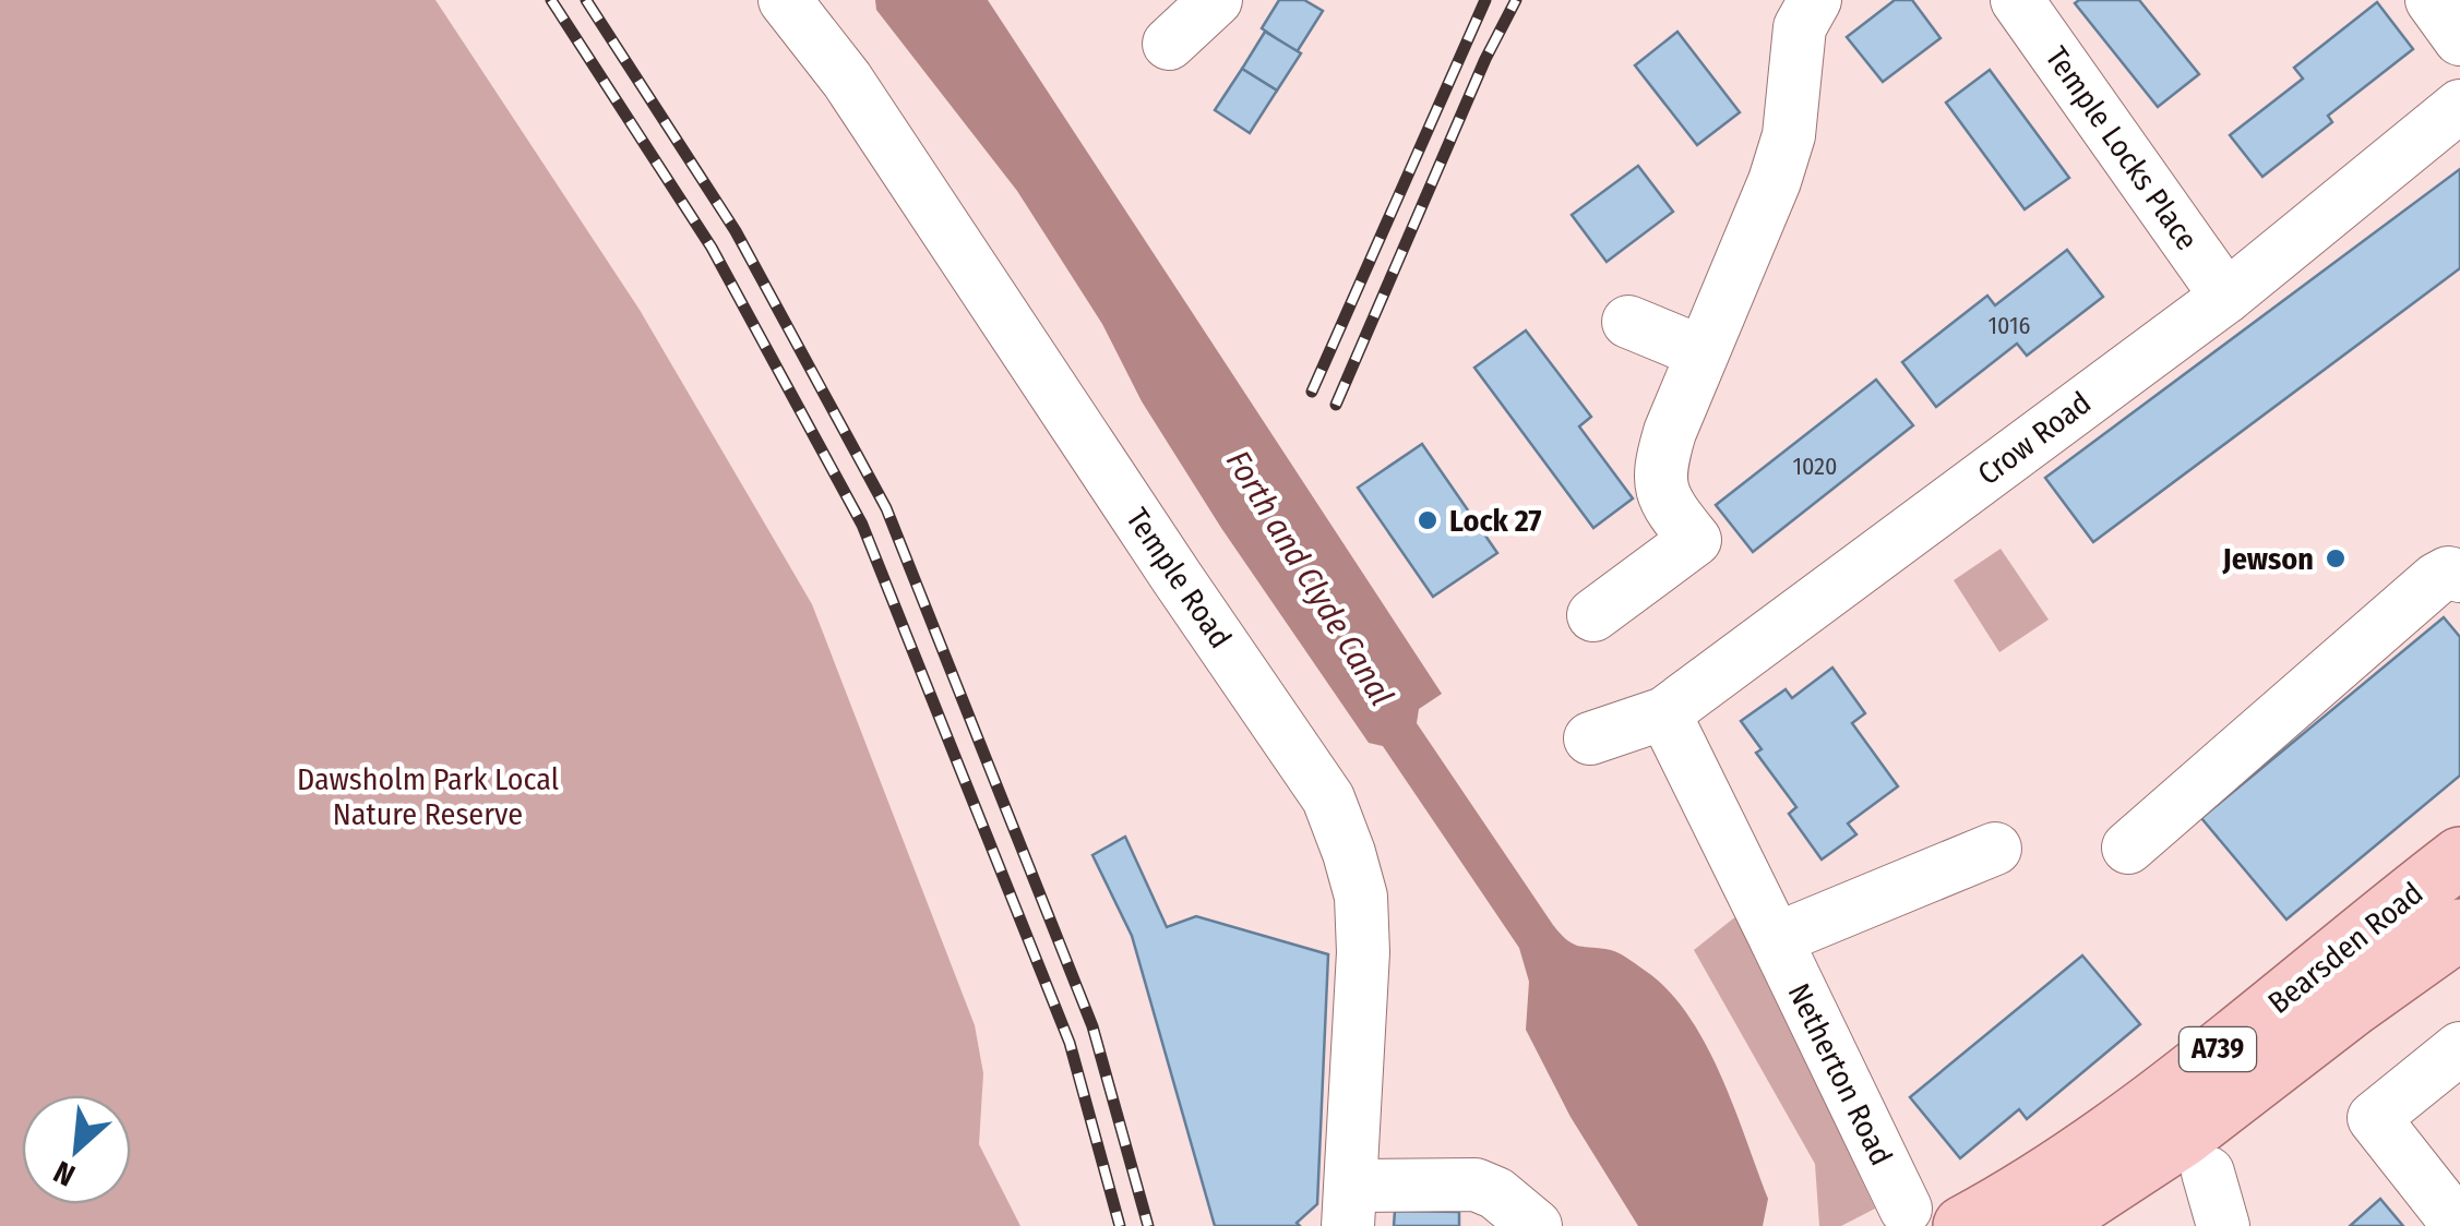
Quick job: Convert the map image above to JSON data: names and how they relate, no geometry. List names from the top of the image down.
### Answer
{
  "streets": {
    "main road": ["Bearsden Road", "A739"],
    "street": [
      "Temple Locks Place",
      "Crow Road",
      "Temple Road",
      "Netherton Road"
    ]
  },
  "crossings": [
    ["Temple Locks Place", "Crow Road"],
    ["Crow Road", "Netherton Road"]
  ],
  "water": ["Forth and Clyde Canal"],
  "parks": ["Dawsholm Park Local Nature Reserve"],
  "places": ["Lock 27", "Jewson"],
  "house_numbers": ["1016", "1020"],
  "north": "bottom left"
}
